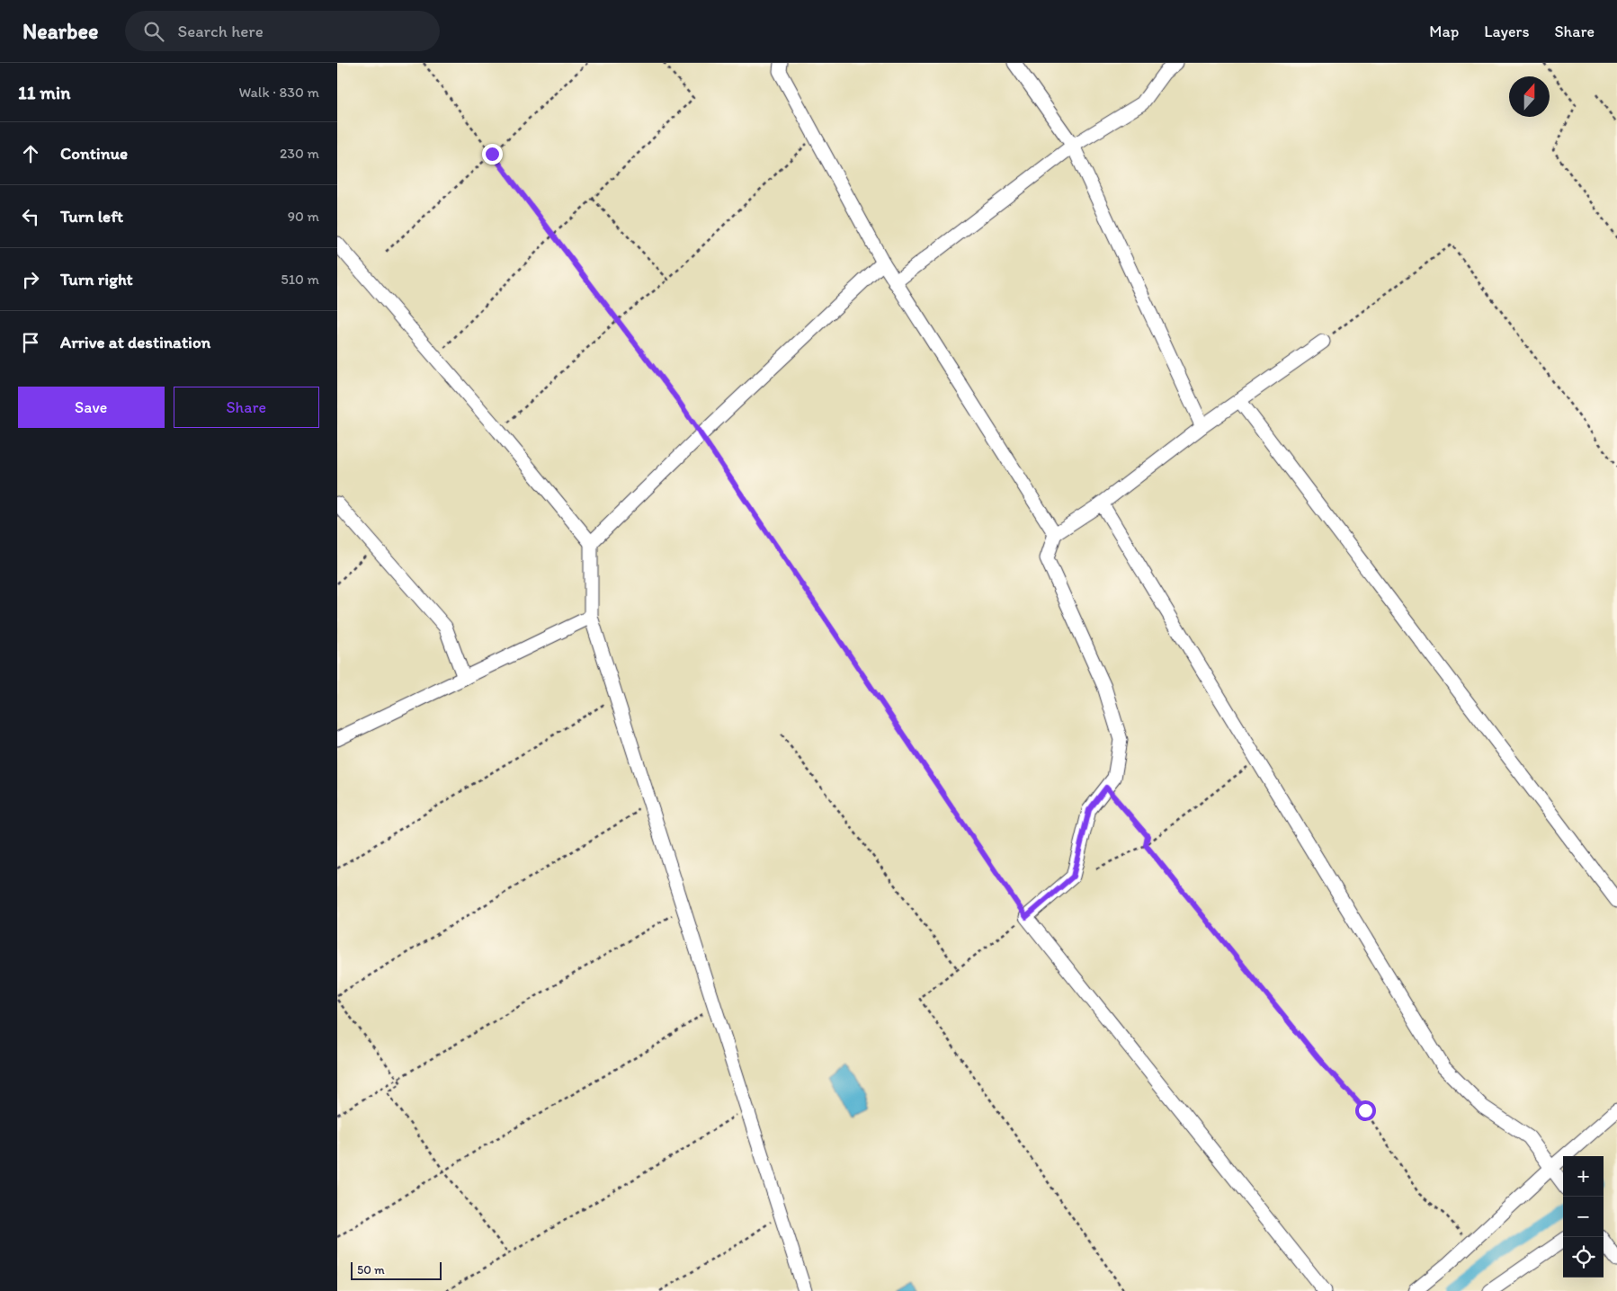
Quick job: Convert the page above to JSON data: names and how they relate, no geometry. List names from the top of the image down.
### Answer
{
  "scale_bar": "50 m",
  "north": "top",
  "page": {
    "header": "Nearbee",
    "search": "Search here",
    "nav": ["Map", "Layers", "Share"],
    "heading": ["11 min", "Walk · 830 m"],
    "list": [
      ["Continue", "230 m"],
      ["Turn left", "90 m"],
      ["Turn right", "510 m"],
      "Arrive at destination"
    ],
    "buttons": ["Save", "Share"],
    "map_buttons": ["+", "−"],
    "scale": "50 m"
  }
}
